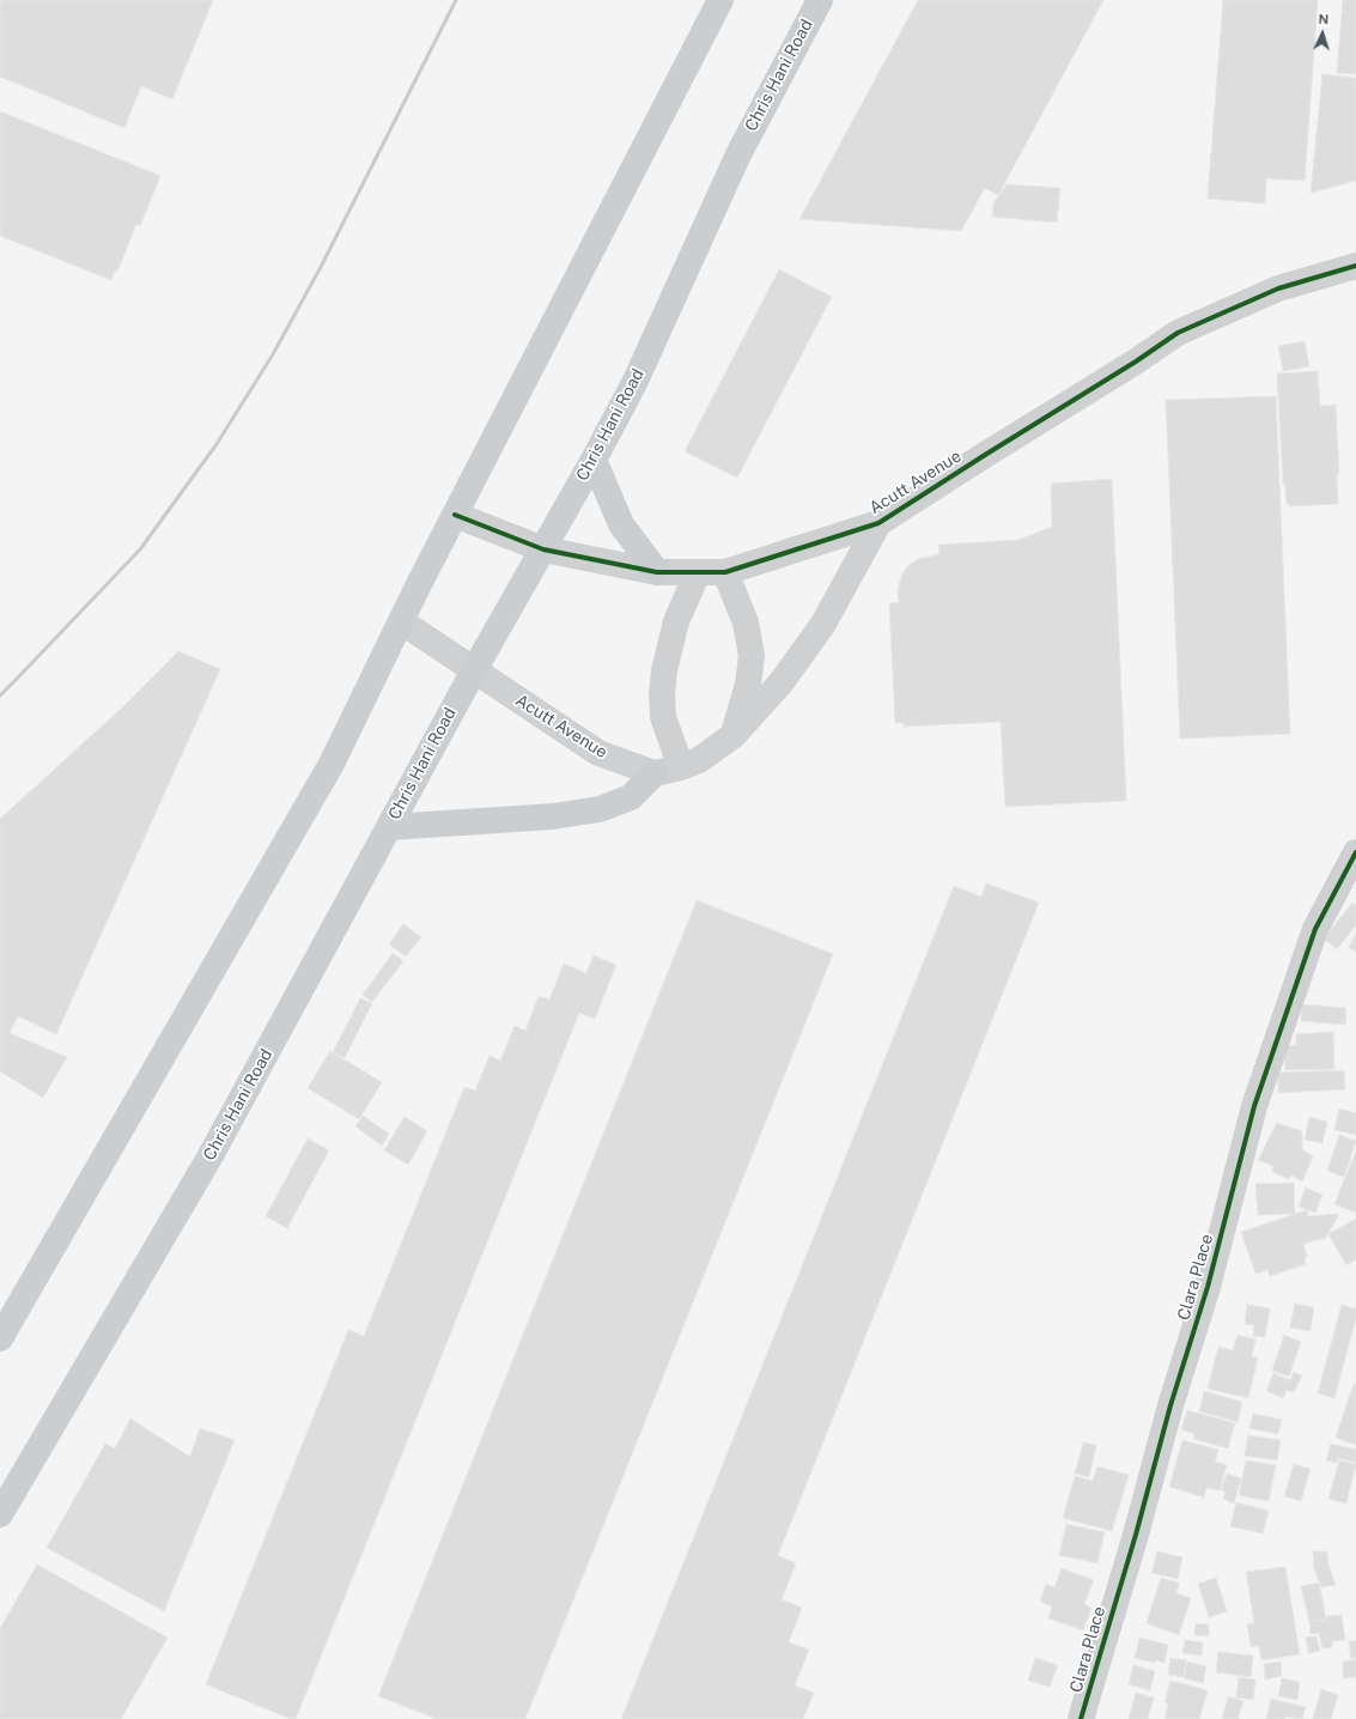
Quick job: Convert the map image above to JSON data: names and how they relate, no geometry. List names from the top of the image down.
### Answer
{
  "streets": {
    "main road": ["Chris Hani Road"],
    "street": ["Acutt Avenue", "Clara Place"]
  },
  "crossings": [
    ["Chris Hani Road", "Acutt Avenue"]
  ],
  "north": "top"
}
